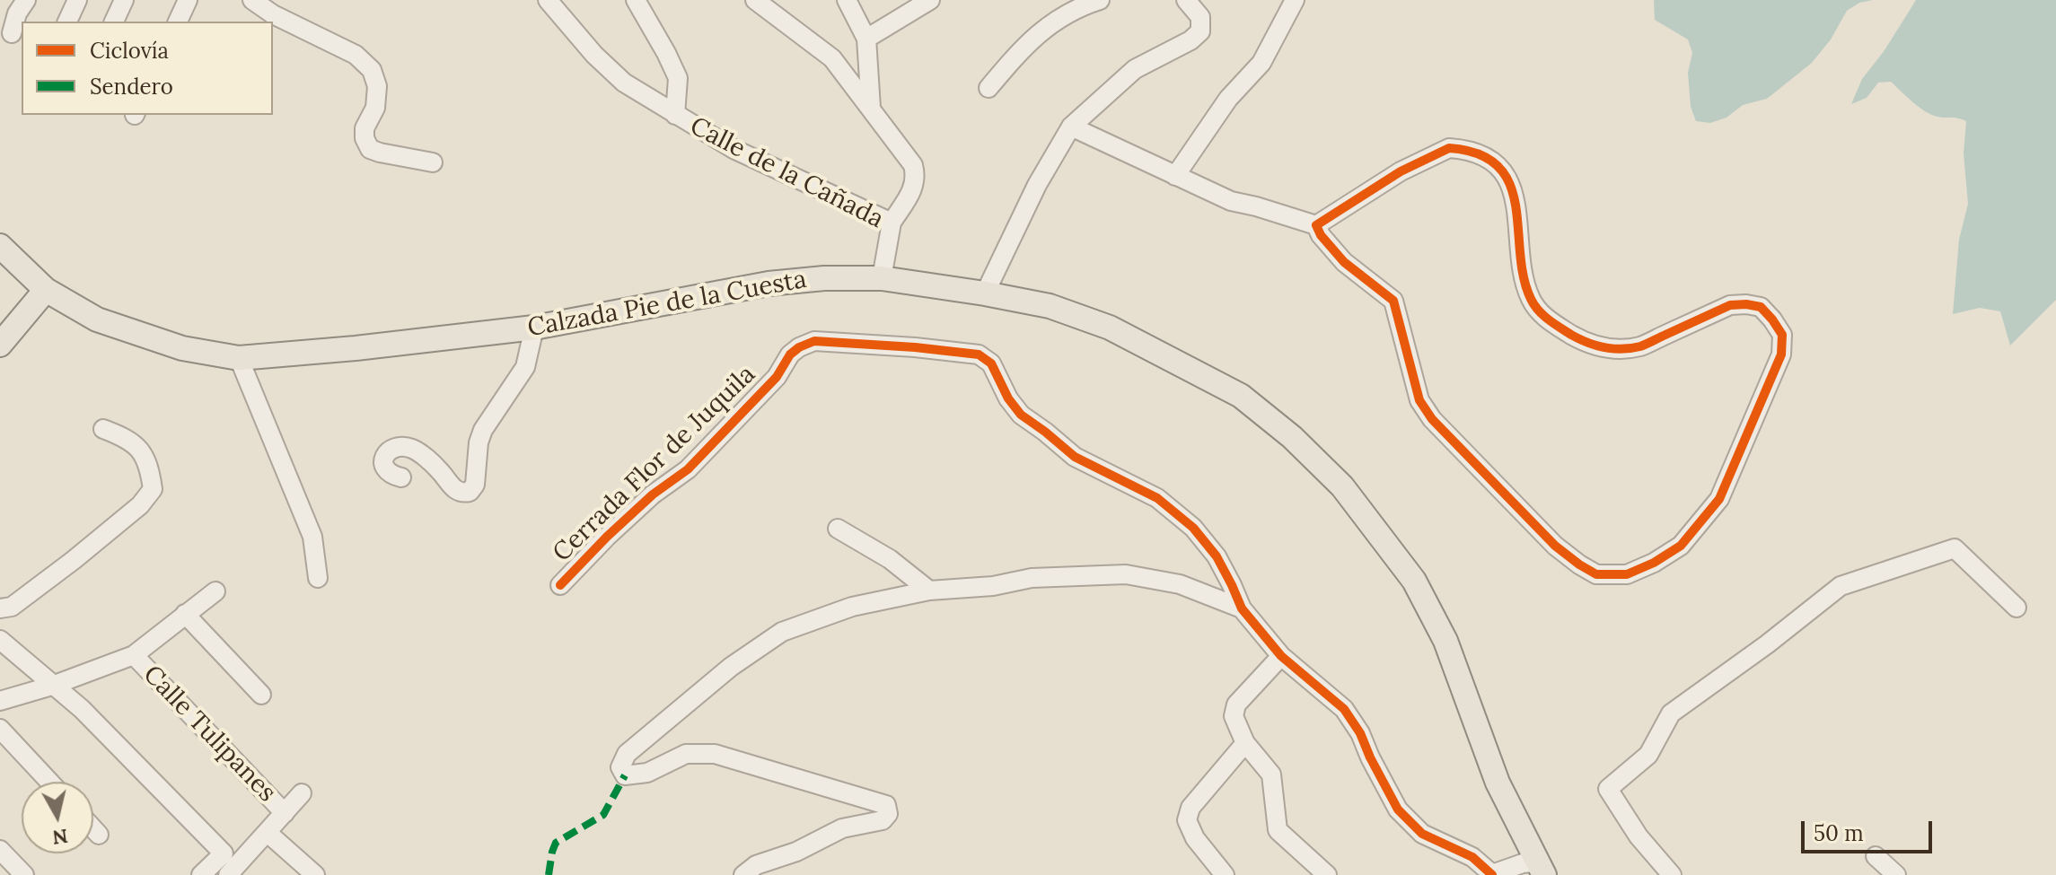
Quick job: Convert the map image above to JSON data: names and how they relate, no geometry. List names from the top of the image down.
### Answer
{
  "streets": {
    "main road": ["Calzada Pie de la Cuesta"],
    "street": ["Calle de la Cañada", "Cerrada Flor de Juquila", "Calle Tulipanes"]
  },
  "crossings": [
    ["Calle de la Cañada", "Calzada Pie de la Cuesta"]
  ],
  "legend": ["Ciclovía", "Sendero"],
  "scale_bar": "50 m",
  "north": "bottom"
}
